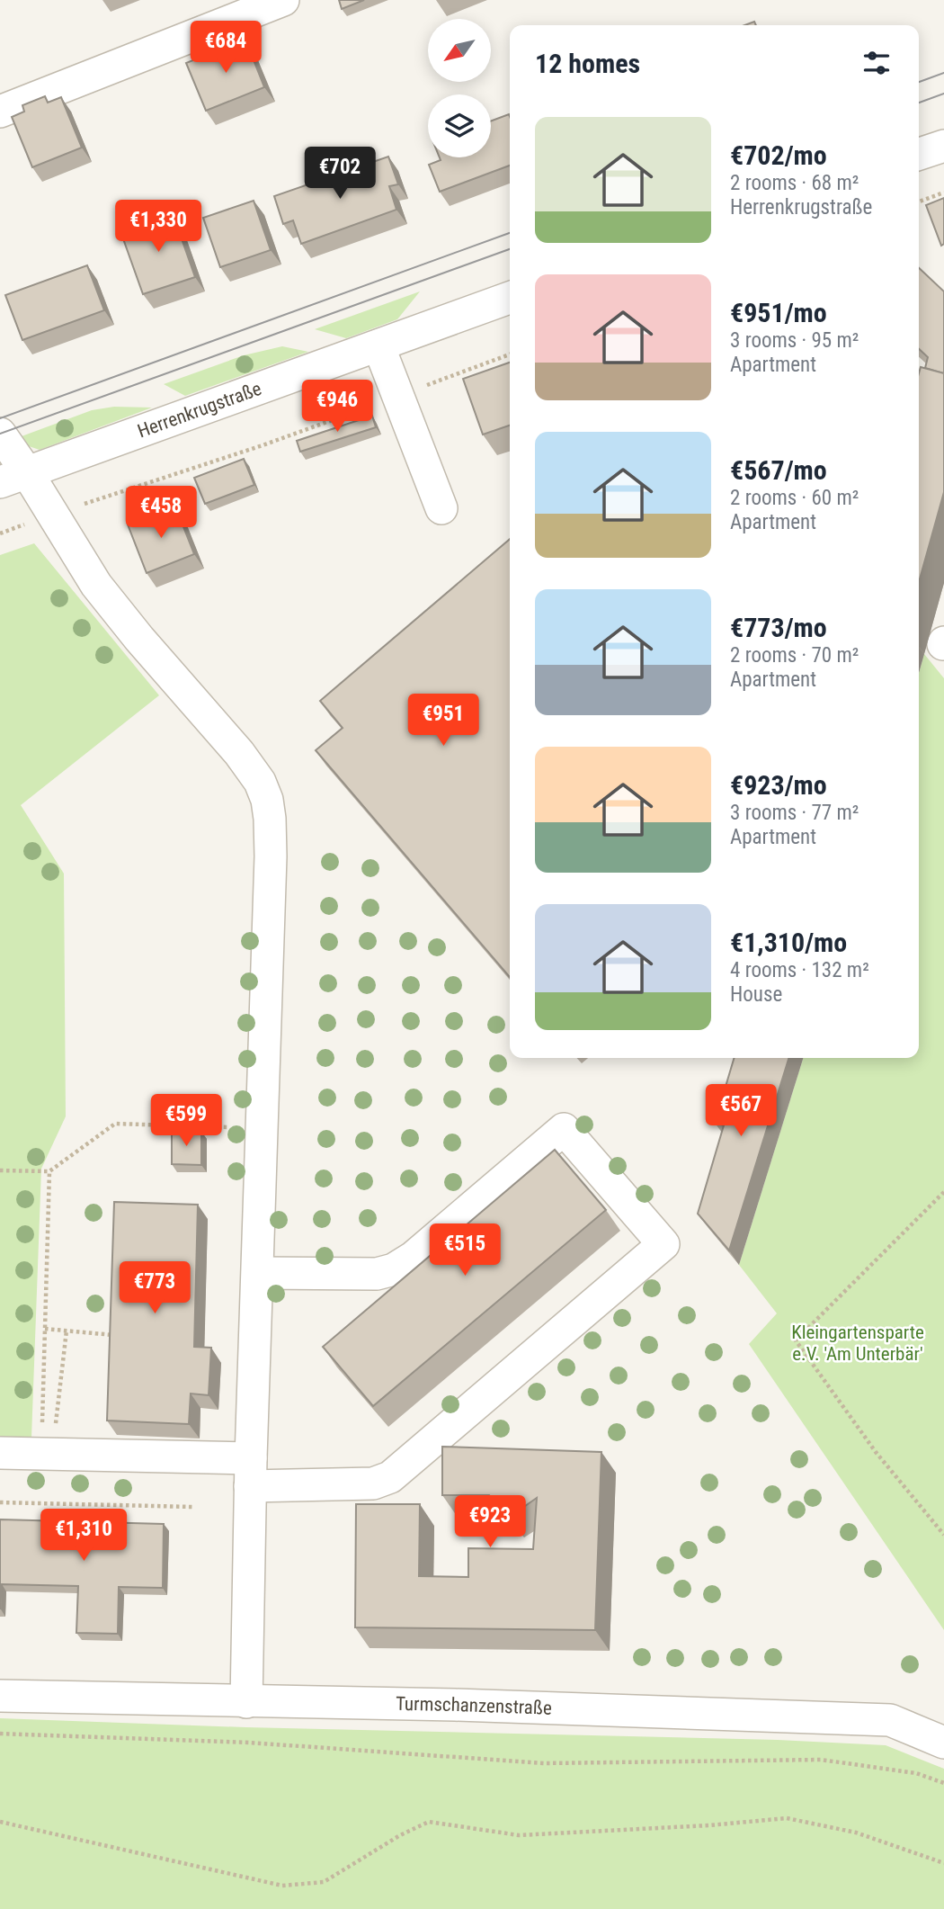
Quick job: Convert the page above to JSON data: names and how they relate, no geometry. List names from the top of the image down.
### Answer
{
  "streets": {
    "street": ["Herrenkrugstraße", "Turmschanzenstraße"]
  },
  "parks": ["Kleingartensparte e.V. 'Am Unterbär'"],
  "north": "bottom left",
  "page": {
    "price": [
      "€684",
      "€702",
      "€1,330",
      "€946",
      "€458",
      "€951",
      "€567",
      "€599",
      "€515",
      "€773",
      "€923",
      "€1,310"
    ],
    "heading": "12 homes",
    "list": [
      {
        "name": "€702/mo",
        "note": "2 rooms · 68 m² · Herrenkrugstraße"
      },
      {
        "name": "€951/mo",
        "note": "3 rooms · 95 m² · Apartment"
      },
      {
        "name": "€567/mo",
        "note": "2 rooms · 60 m² · Apartment"
      },
      {
        "name": "€773/mo",
        "note": "2 rooms · 70 m² · Apartment"
      },
      {
        "name": "€923/mo",
        "note": "3 rooms · 77 m² · Apartment"
      },
      {
        "name": "€1,310/mo",
        "note": "4 rooms · 132 m² · House"
      }
    ]
  }
}
